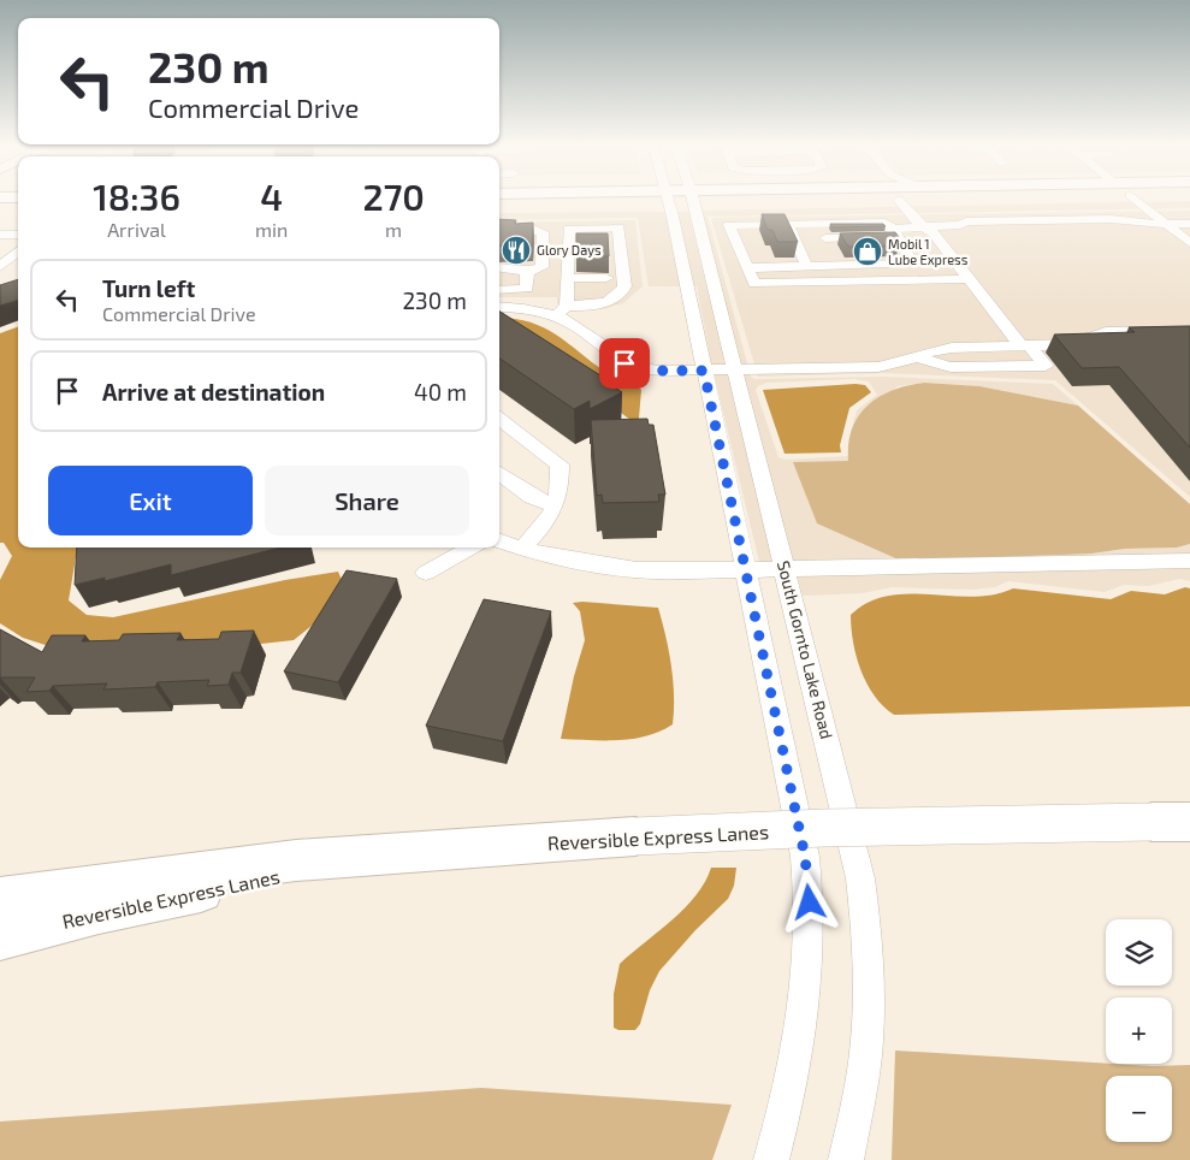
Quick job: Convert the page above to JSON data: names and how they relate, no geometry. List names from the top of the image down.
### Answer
{
  "streets": {
    "highway": ["Reversible Express Lanes"],
    "street": ["South Gornto Lake Road"]
  },
  "places": {
    "restaurant": ["Glory Days"],
    "shop": ["Mobil 1 Lube Express"]
  },
  "page": {
    "turn": ["230 m", "Commercial Drive"],
    "eta": [
      "18:36",
      "Arrival",
      "4",
      "min",
      "270",
      "m"
    ],
    "list": [
      {
        "name": "Turn left",
        "note": "Commercial Drive",
        "value": "230 m"
      },
      {
        "name": "Arrive at destination",
        "value": "40 m"
      }
    ],
    "buttons": ["Exit", "Share"],
    "map_buttons": ["+", "−"]
  }
}
